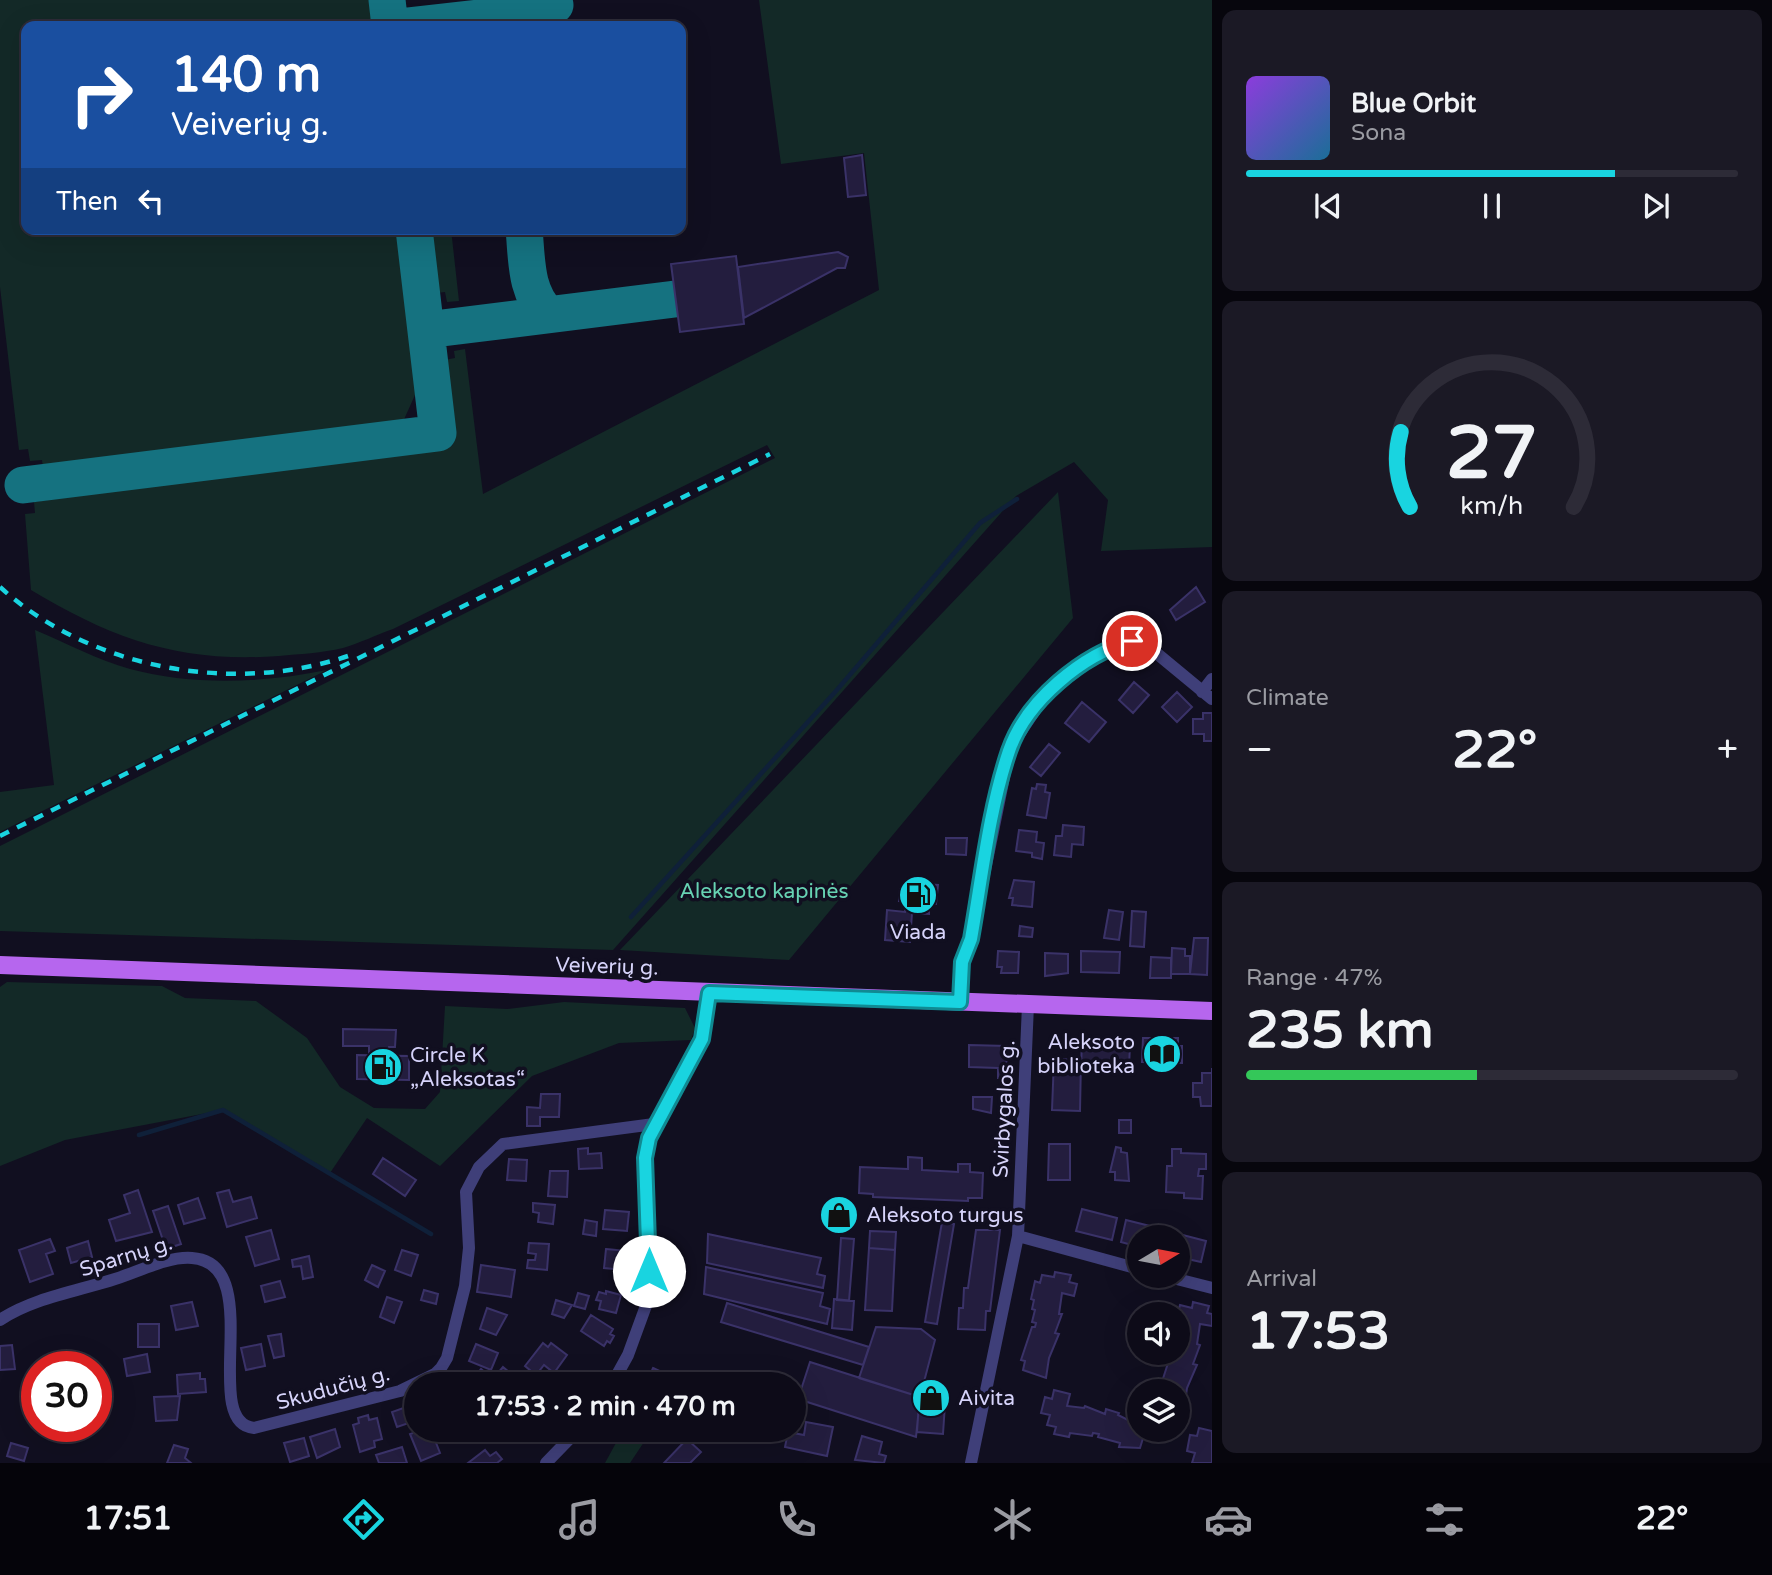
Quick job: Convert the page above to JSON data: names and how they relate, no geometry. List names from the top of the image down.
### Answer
{
  "streets": {
    "main road": ["Veiverių g."],
    "street": ["Svirbygalos g.", "Sparnų g.", "Skudučių g."]
  },
  "crossings": [
    ["Veiverių g.", "Svirbygalos g."],
    ["Sparnų g.", "Skudučių g."]
  ],
  "parks": ["Aleksoto kapinės"],
  "places": {
    "fuel station": ["Viada", "Circle K „Aleksotas“"],
    "library": ["Aleksoto biblioteka"],
    "shop": ["Aleksoto turgus", "Aivita"]
  },
  "north": "right",
  "page": {
    "turn": ["140 m", "Veiverių g."],
    "song": ["Blue Orbit", "Sona"],
    "then": "Then",
    "tile": [
      "Climate",
      ["Range · 47%", "235 km"],
      ["Arrival", "17:53"]
    ],
    "heat": ["−", "22°", "+"],
    "limit": "30",
    "trip": "17:53 · 2 min · 470 m",
    "tabs": ["17:51", "22°"],
    "gauge": ["27", "km/h"]
  }
}
